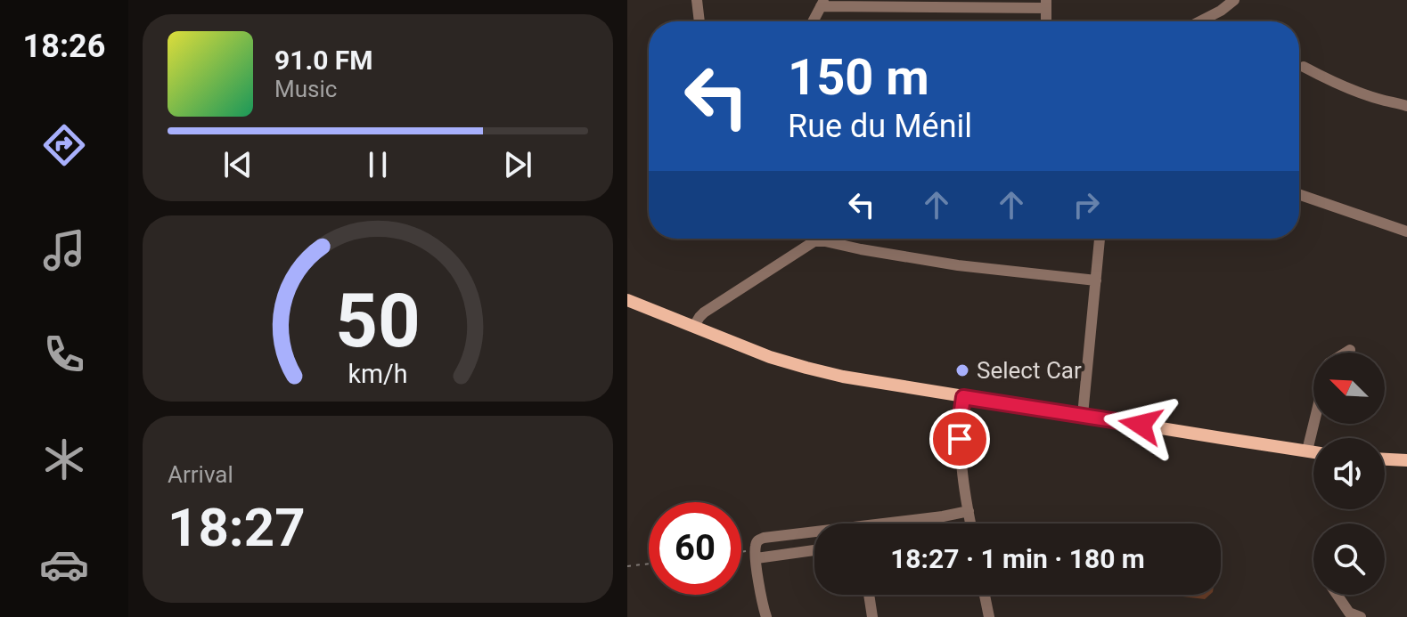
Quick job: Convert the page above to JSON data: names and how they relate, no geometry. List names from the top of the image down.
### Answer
{
  "places": ["Select Car"],
  "north": "top left",
  "page": {
    "tabs": "18:26",
    "turn": ["150 m", "Rue du Ménil"],
    "song": ["91.0 FM", "Music"],
    "tile": ["Arrival", "18:27"],
    "limit": "60",
    "trip": "18:27 · 1 min · 180 m",
    "gauge": ["50", "km/h"]
  }
}
